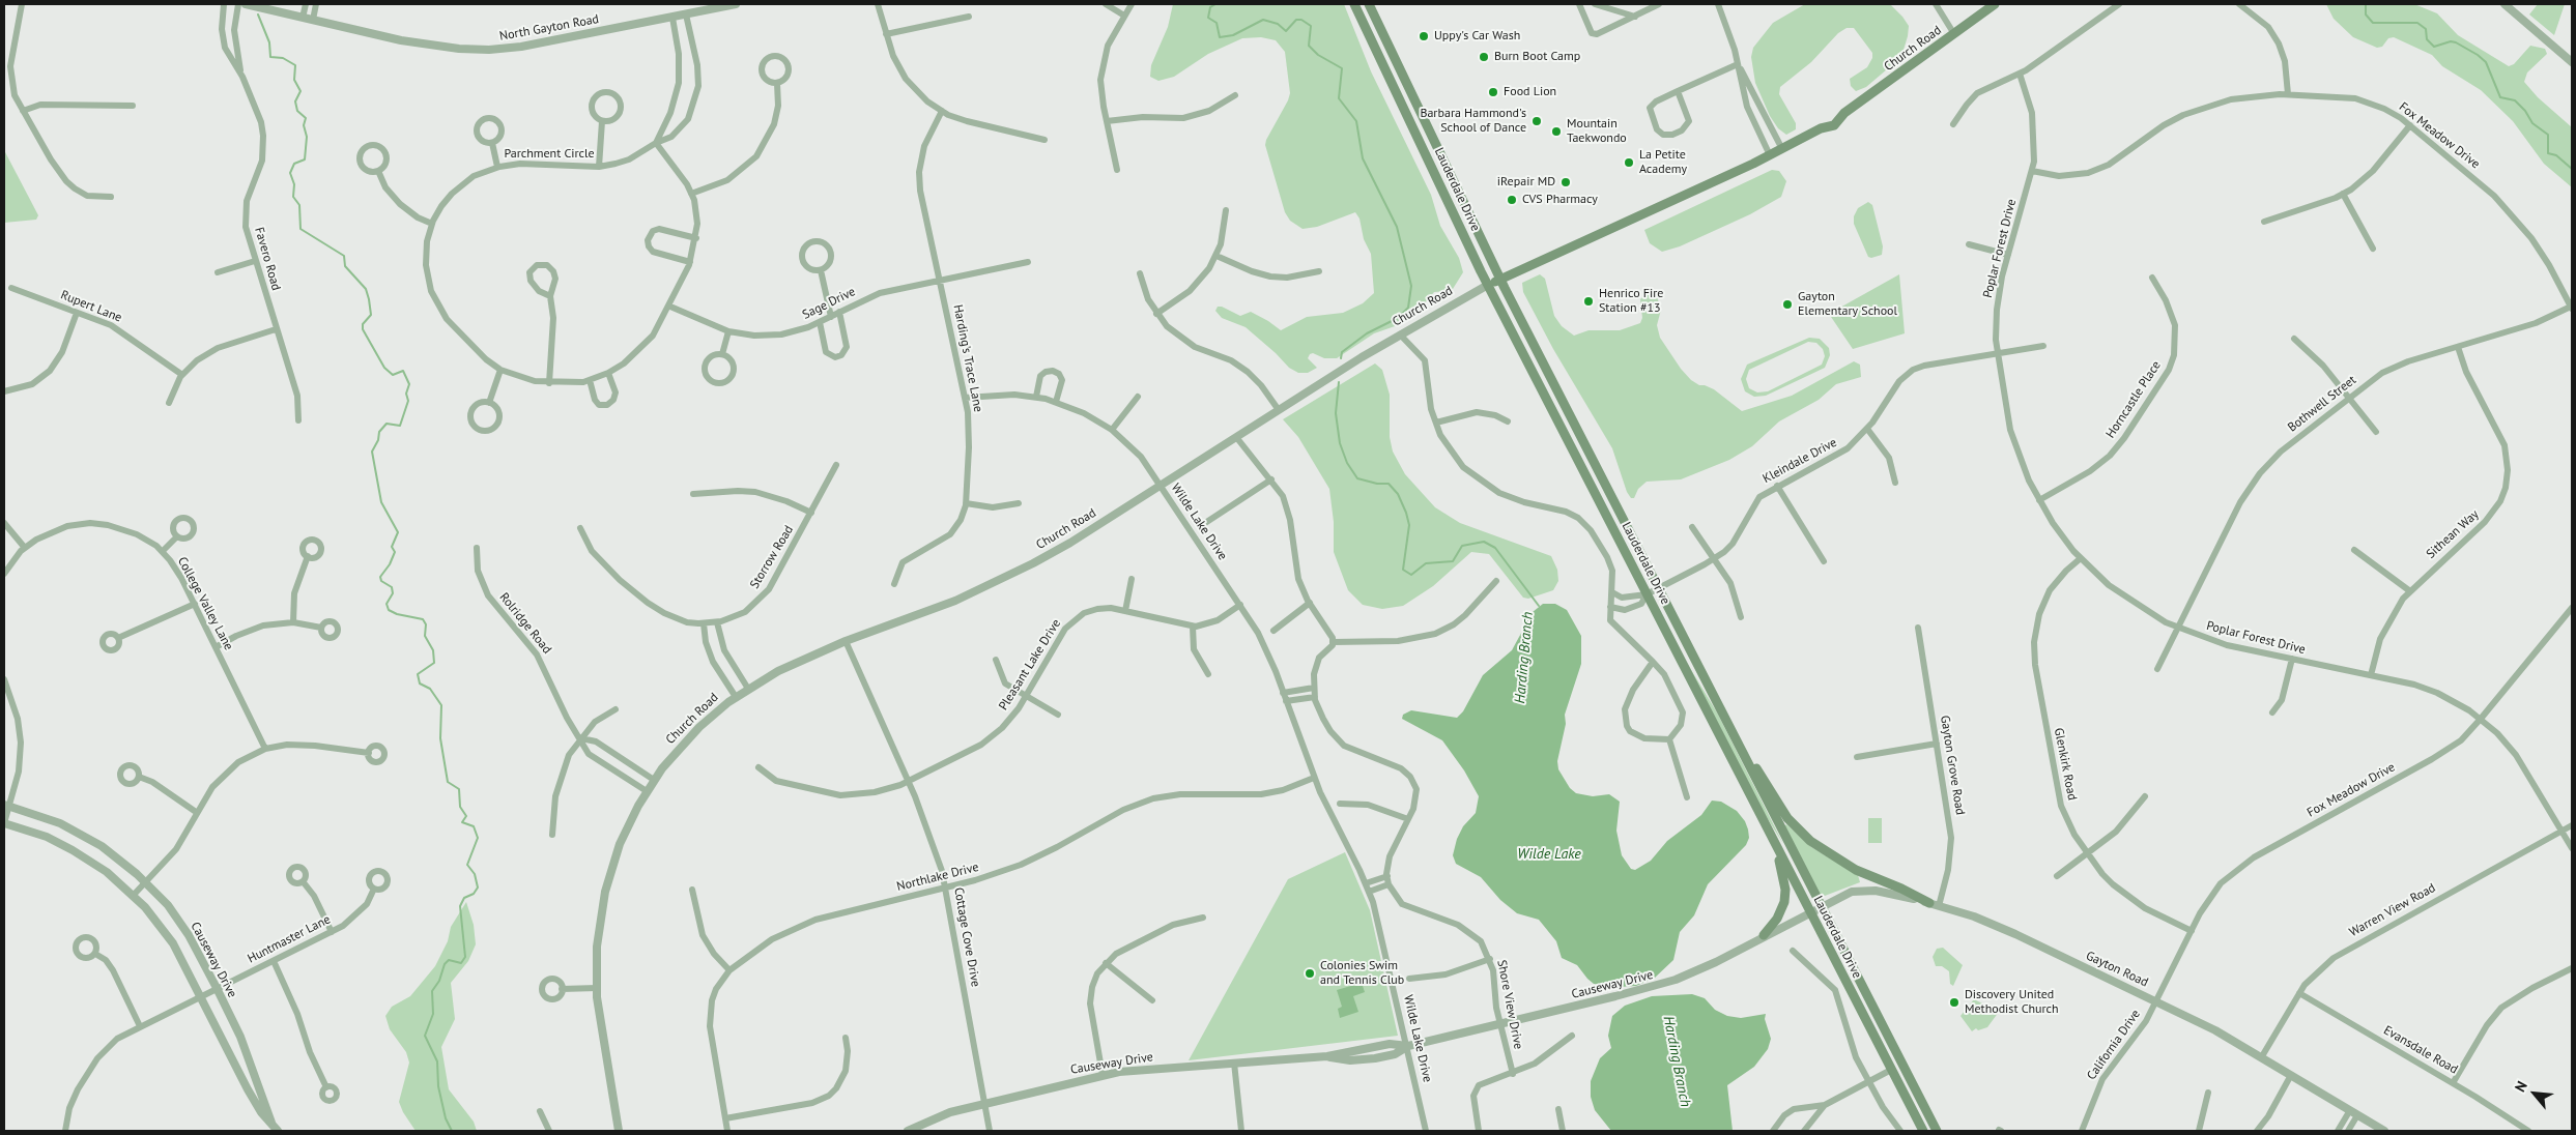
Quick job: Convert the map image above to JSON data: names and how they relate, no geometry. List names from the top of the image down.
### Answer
{
  "streets": {
    "main road": ["Church Road", "Lauderdale Drive"],
    "street": [
      "North Gayton Road",
      "Fox Meadow Drive",
      "Parchment Circle",
      "Poplar Forest Drive",
      "Favero Road",
      "Sage Drive",
      "Rupert Lane",
      "Harding's Trace Lane",
      "Horncastle Place",
      "Bothwell Street",
      "Kleindale Drive",
      "Wilde Lake Drive",
      "Sithean Way",
      "Storrow Road",
      "College Valley Lane",
      "Rolridge Road",
      "Pleasant Lake Drive",
      "Glenkirk Road",
      "Gayton Grove Road",
      "Northlake Drive",
      "Warren View Road",
      "Cottage Cove Drive",
      "Huntmaster Lane",
      "Causeway Drive",
      "Gayton Road",
      "Shore View Drive",
      "California Drive",
      "Evansdale Road"
    ]
  },
  "crossings": [
    ["North Gayton Road", "Parchment Circle"],
    ["Church Road", "Lauderdale Drive"],
    ["Church Road", "Wilde Lake Drive"],
    ["Church Road", "Rolridge Road"],
    ["Church Road", "Cottage Cove Drive"],
    ["Fox Meadow Drive", "Poplar Forest Drive"],
    ["Fox Meadow Drive", "Bothwell Street"],
    ["Fox Meadow Drive", "Glenkirk Road"],
    ["Fox Meadow Drive", "Gayton Road"],
    ["Fox Meadow Drive", "California Drive"],
    ["Parchment Circle", "Sage Drive"],
    ["Lauderdale Drive", "Kleindale Drive"],
    ["Lauderdale Drive", "Causeway Drive"],
    ["Lauderdale Drive", "Gayton Road"],
    ["Poplar Forest Drive", "Horncastle Place"],
    ["Poplar Forest Drive", "Bothwell Street"],
    ["Poplar Forest Drive", "Kleindale Drive"],
    ["Poplar Forest Drive", "Sithean Way"],
    ["Poplar Forest Drive", "Glenkirk Road"],
    ["Poplar Forest Drive", "Warren View Road"],
    ["Sage Drive", "Harding's Trace Lane"],
    ["Harding's Trace Lane", "Wilde Lake Drive"],
    ["Bothwell Street", "Sithean Way"],
    ["Wilde Lake Drive", "Pleasant Lake Drive"],
    ["Wilde Lake Drive", "Northlake Drive"],
    ["Wilde Lake Drive", "Causeway Drive"],
    ["Pleasant Lake Drive", "Cottage Cove Drive"],
    ["Gayton Grove Road", "Gayton Road"],
    ["Northlake Drive", "Cottage Cove Drive"],
    ["Warren View Road", "Gayton Road"],
    ["Warren View Road", "Evansdale Road"],
    ["Cottage Cove Drive", "Causeway Drive"],
    ["Huntmaster Lane", "Causeway Drive"],
    ["Causeway Drive", "Gayton Road"],
    ["Causeway Drive", "Shore View Drive"],
    ["Gayton Road", "California Drive"]
  ],
  "water": ["Harding Branch", "Wilde Lake"],
  "places": [
    "Uppy's Car Wash",
    "Burn Boot Camp",
    "Food Lion",
    "Barbara Hammond's School of Dance",
    "Mountain Taekwondo",
    "La Petite Academy",
    "iRepair MD",
    "CVS Pharmacy",
    "Henrico Fire Station #13",
    "Gayton Elementary School",
    "Colonies Swim and Tennis Club",
    "Discovery United Methodist Church"
  ],
  "north": "top left"
}
